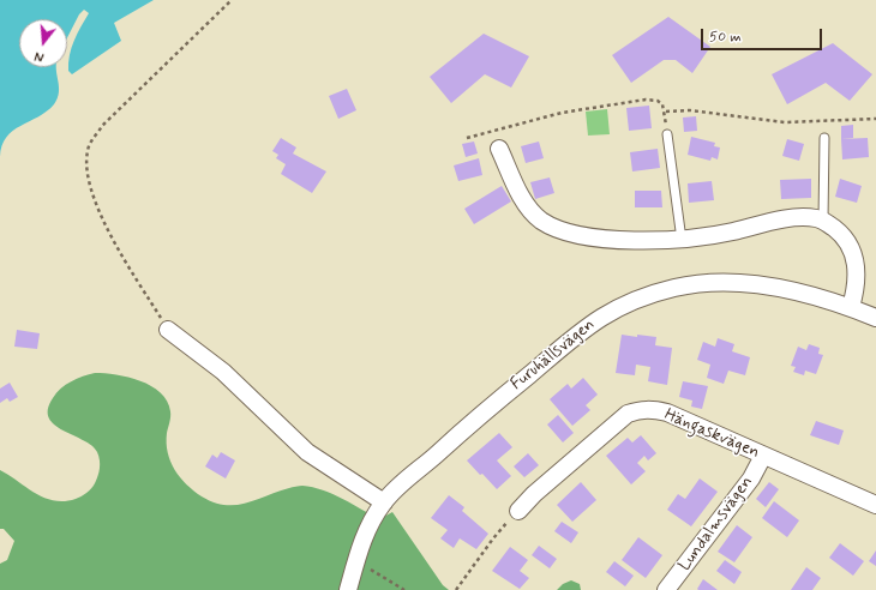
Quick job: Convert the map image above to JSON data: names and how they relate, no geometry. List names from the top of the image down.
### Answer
{
  "streets": {
    "street": ["Furuhällsvägen", "Hängaskvägen", "Lundalmsvägen"]
  },
  "crossings": [
    ["Hängaskvägen", "Lundalmsvägen"]
  ],
  "scale_bar": "50 m",
  "north": "bottom"
}
